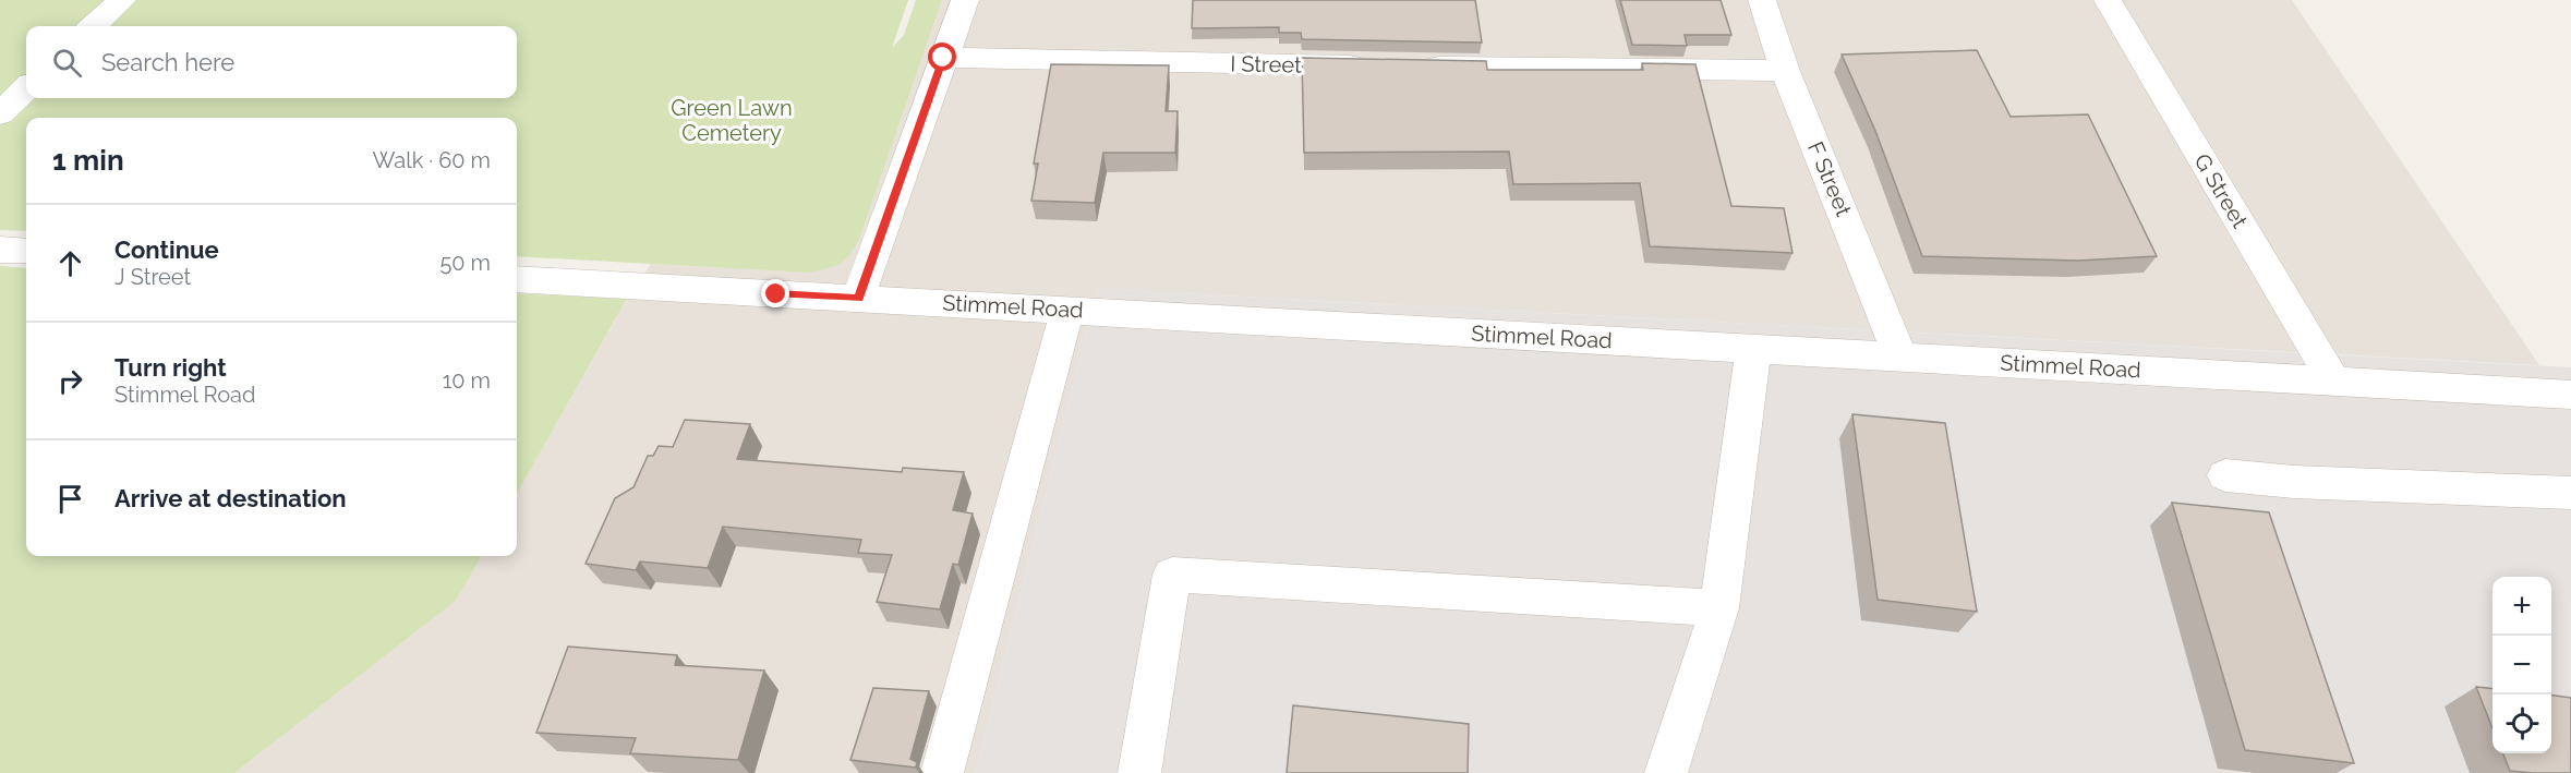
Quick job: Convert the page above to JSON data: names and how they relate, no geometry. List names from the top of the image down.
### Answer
{
  "streets": {
    "street": [
      "I Street",
      "F Street",
      "G Street",
      "Stimmel Road"
    ]
  },
  "crossings": [
    ["F Street", "Stimmel Road"],
    ["G Street", "Stimmel Road"]
  ],
  "parks": ["Green Lawn Cemetery"],
  "page": {
    "search": "Search here",
    "heading": ["1 min", "Walk · 60 m"],
    "list": [
      ["Continue", "J Street", "50 m"],
      ["Turn right", "Stimmel Road", "10 m"],
      "Arrive at destination"
    ],
    "map_buttons": ["+", "−"]
  }
}
